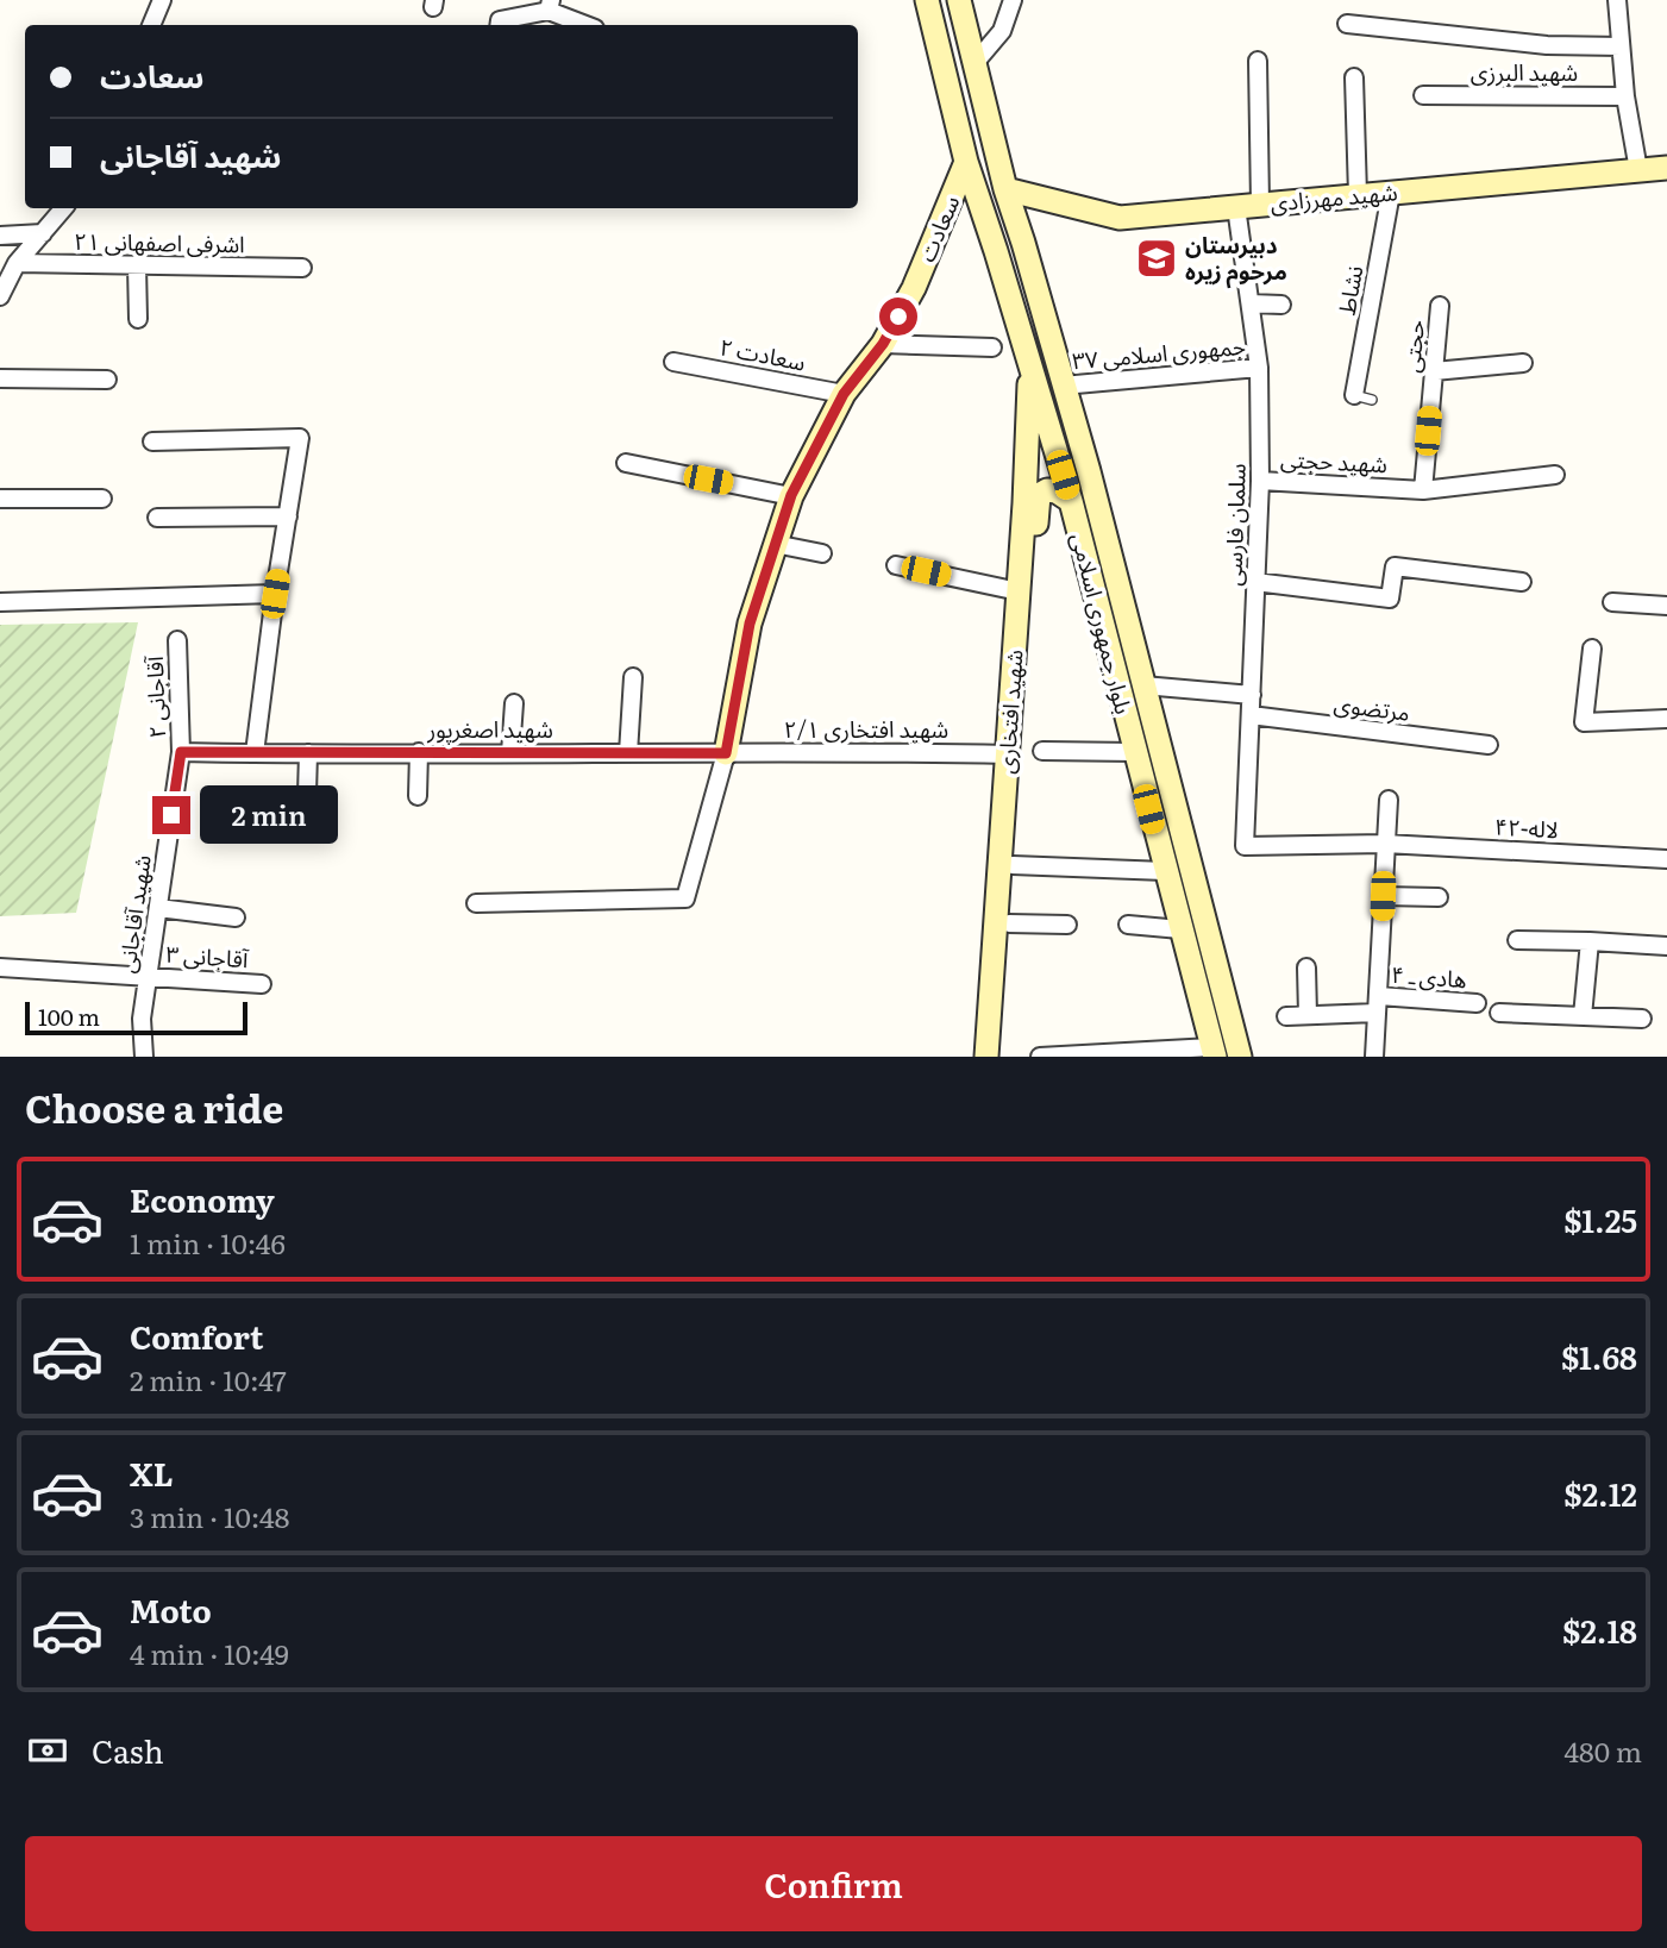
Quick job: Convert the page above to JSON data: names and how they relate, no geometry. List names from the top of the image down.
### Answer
{
  "streets": {
    "street": [
      "شهید البرزی",
      "شهید مهرزادی",
      "سعادت",
      "اشرفی اصفهانی ۲۱",
      "نشاط",
      "حجتی",
      "جمهوری اسلامی ۳۷",
      "سعادت ۲",
      "شهید حجتی",
      "سلمان فارسی",
      "بلوار جمهوری اسلامی",
      "آقاجانی ۲",
      "مرتضوی",
      "شهید افتخاری",
      "شهید اصغرپور",
      "شهید افتخاری ۲/۱",
      "لاله-۴۲",
      "شهید آقاجانی",
      "آقاجانی ۳",
      "هادی ـ ۴"
    ]
  },
  "crossings": [
    ["شهید مهرزادی", "نشاط"],
    ["شهید مهرزادی", "سلمان فارسی"],
    ["شهید مهرزادی", "بلوار جمهوری اسلامی"],
    ["سعادت", "سعادت ۲"],
    ["سعادت", "بلوار جمهوری اسلامی"],
    ["سعادت", "شهید اصغرپور"],
    ["سعادت", "شهید افتخاری ۲/۱"],
    ["حجتی", "شهید حجتی"],
    ["جمهوری اسلامی ۳۷", "سلمان فارسی"],
    ["جمهوری اسلامی ۳۷", "بلوار جمهوری اسلامی"],
    ["شهید حجتی", "سلمان فارسی"],
    ["سلمان فارسی", "مرتضوی"],
    ["سلمان فارسی", "لاله-۴۲"],
    ["بلوار جمهوری اسلامی", "شهید افتخاری"],
    ["آقاجانی ۲", "شهید آقاجانی"],
    ["شهید افتخاری", "شهید افتخاری ۲/۱"],
    ["شهید اصغرپور", "شهید افتخاری ۲/۱"],
    ["شهید آقاجانی", "آقاجانی ۳"]
  ],
  "places": {
    "school or university": ["دبیرستان مرحوم زیره"]
  },
  "scale_bar": "100 m",
  "page": {
    "banner": ["سعادت", "شهید آقاجانی"],
    "bubble": "2 min",
    "scale": "100 m",
    "heading": "Choose a ride",
    "list": [
      {
        "name": "Economy",
        "note": "1 min · 10:46",
        "value": "$1.25"
      },
      {
        "name": "Comfort",
        "note": "2 min · 10:47",
        "value": "$1.68"
      },
      {
        "name": "XL",
        "note": "3 min · 10:48",
        "value": "$2.12"
      },
      {
        "name": "Moto",
        "note": "4 min · 10:49",
        "value": "$2.18"
      }
    ],
    "pay": ["Cash", "480 m"],
    "buttons": "Confirm"
  }
}
